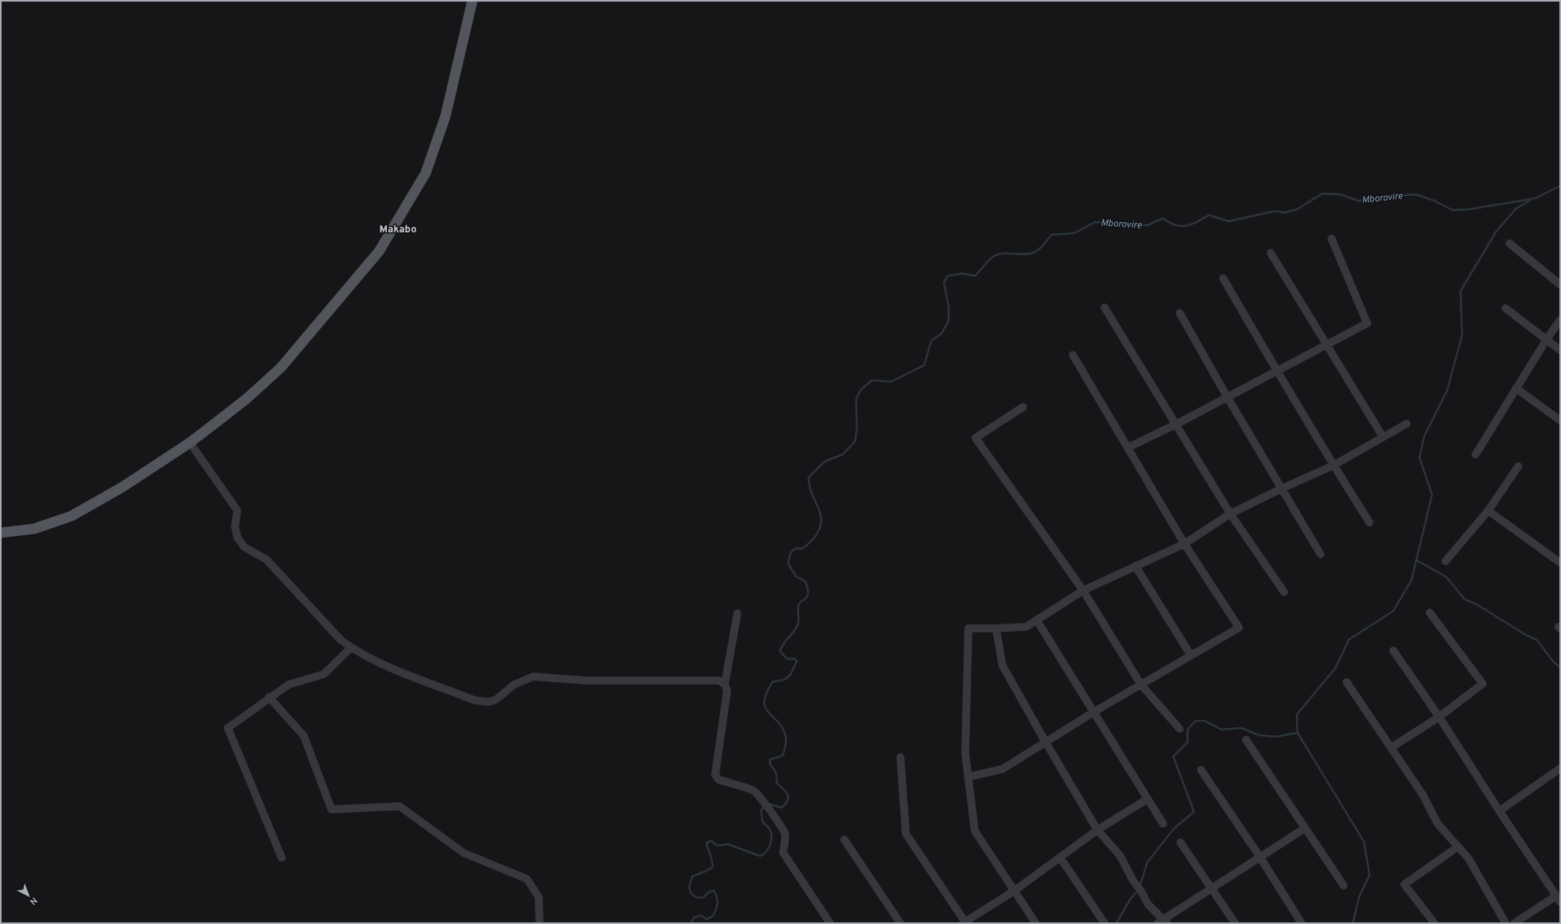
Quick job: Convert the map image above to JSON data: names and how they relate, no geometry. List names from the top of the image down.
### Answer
{
  "districts": ["Makabo"],
  "water": ["Mborovire"],
  "north": "bottom right"
}
